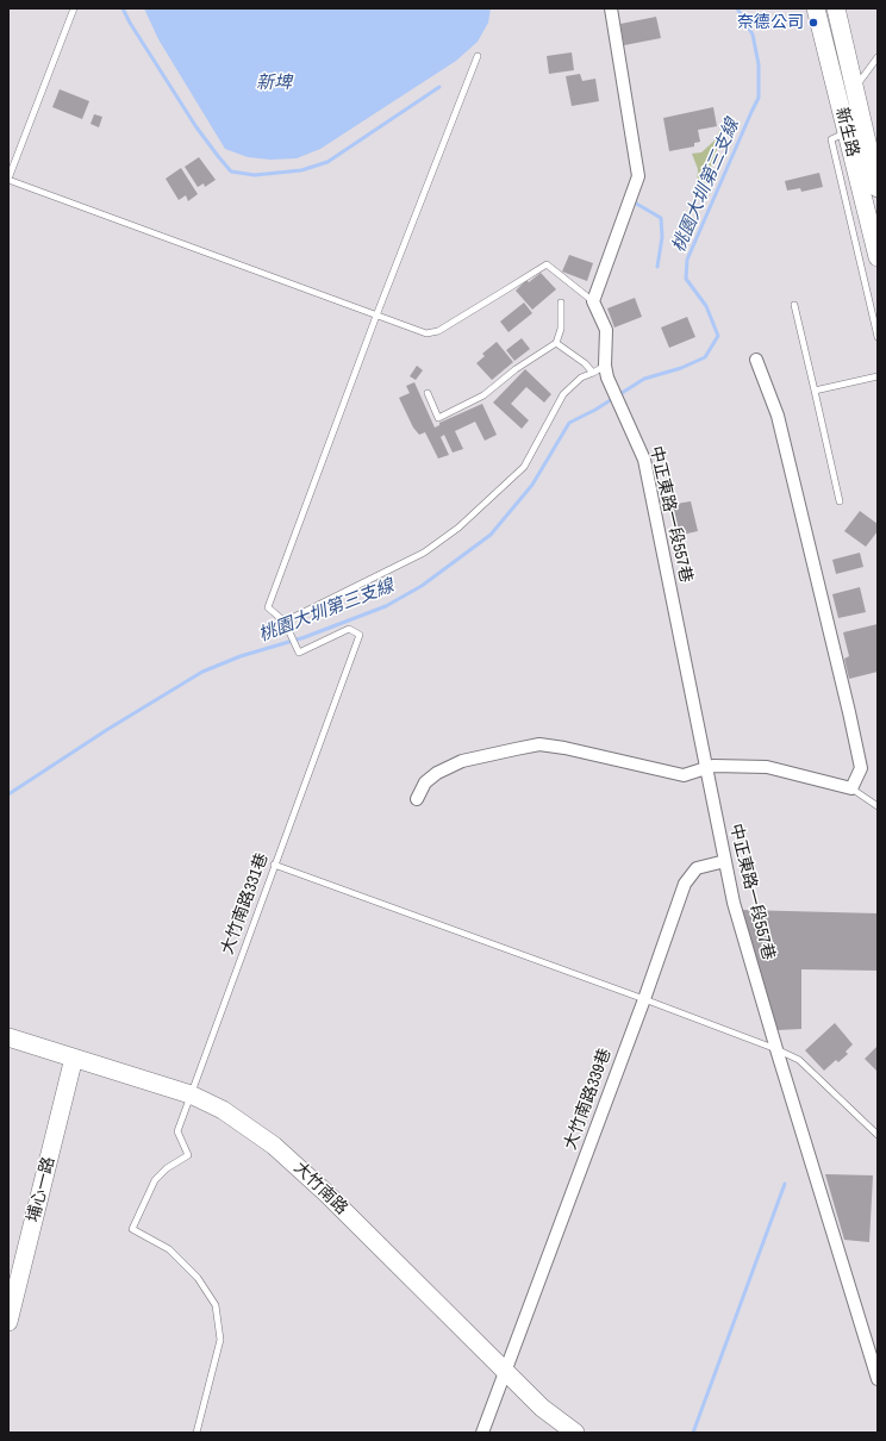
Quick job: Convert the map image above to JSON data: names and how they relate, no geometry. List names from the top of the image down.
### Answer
{
  "streets": {
    "street": [
      "新生路",
      "中正東路一段557巷",
      "大竹南路339巷",
      "大竹南路",
      "埔心一路"
    ],
    "lane": ["大竹南路331巷"]
  },
  "crossings": [
    ["中正東路一段557巷", "大竹南路339巷"],
    ["大竹南路331巷", "大竹南路"],
    ["大竹南路339巷", "大竹南路"],
    ["大竹南路", "埔心一路"]
  ],
  "water": ["新埤", "桃園大圳第三支線"],
  "places": ["奈德公司"]
}
